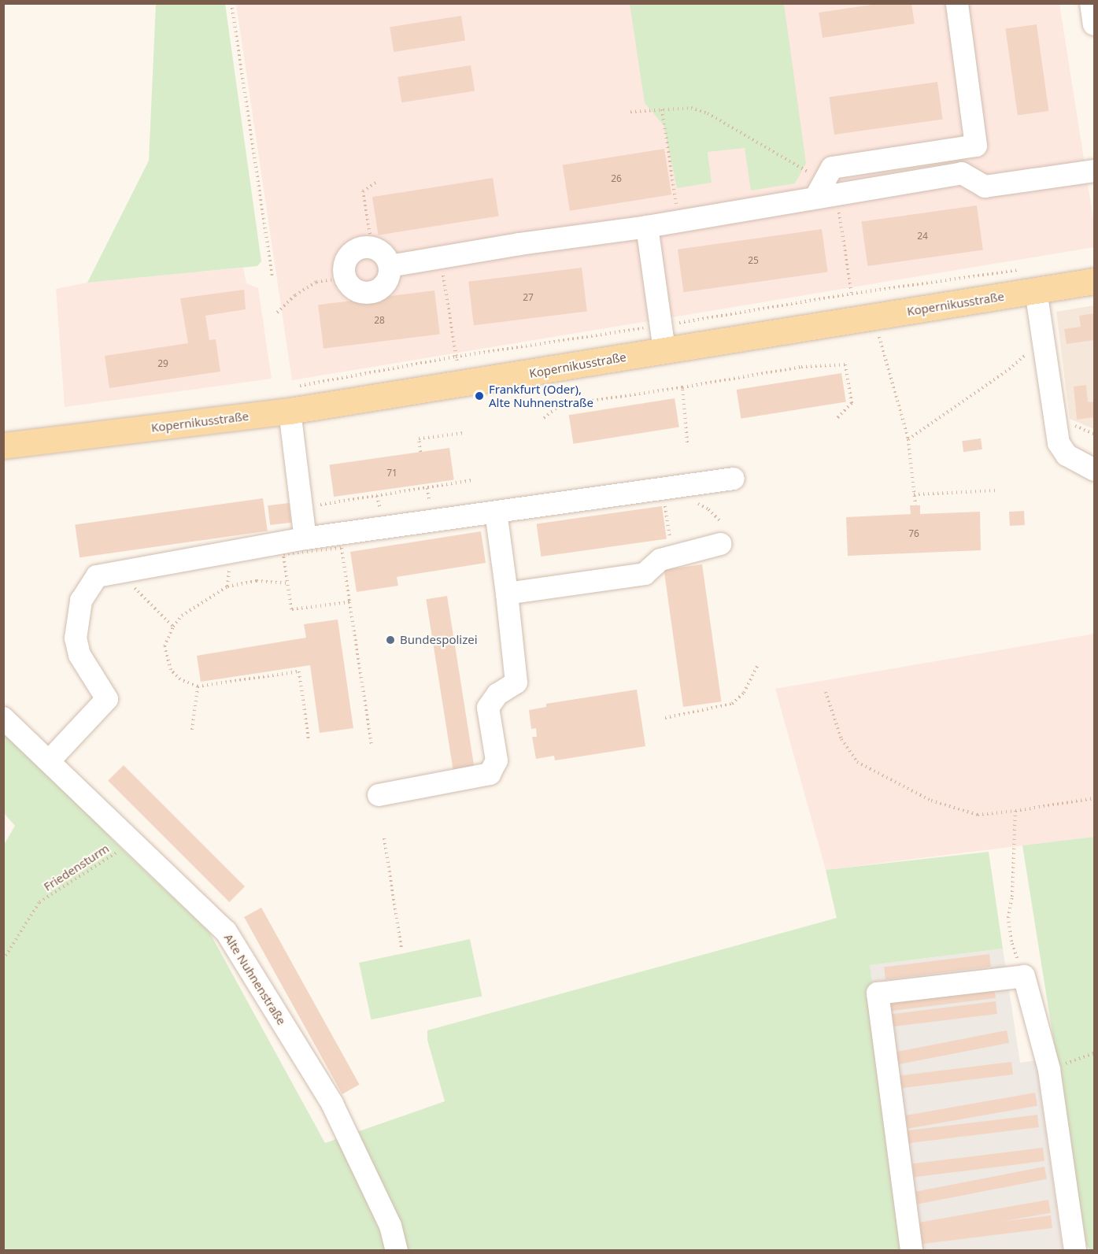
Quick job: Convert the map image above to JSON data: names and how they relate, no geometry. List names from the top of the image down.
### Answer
{
  "streets": {
    "main road": ["Kopernikusstraße"],
    "street": ["Alte Nuhnenstraße"],
    "path": ["Friedensturm"]
  },
  "crossings": [
    ["Friedensturm", "Alte Nuhnenstraße"]
  ],
  "places": ["Frankfurt (Oder), Alte Nuhnenstraße", "Bundespolizei"],
  "house_numbers": [
    "26",
    "24",
    "25",
    "27",
    "28",
    "29",
    "71",
    "76"
  ]
}
